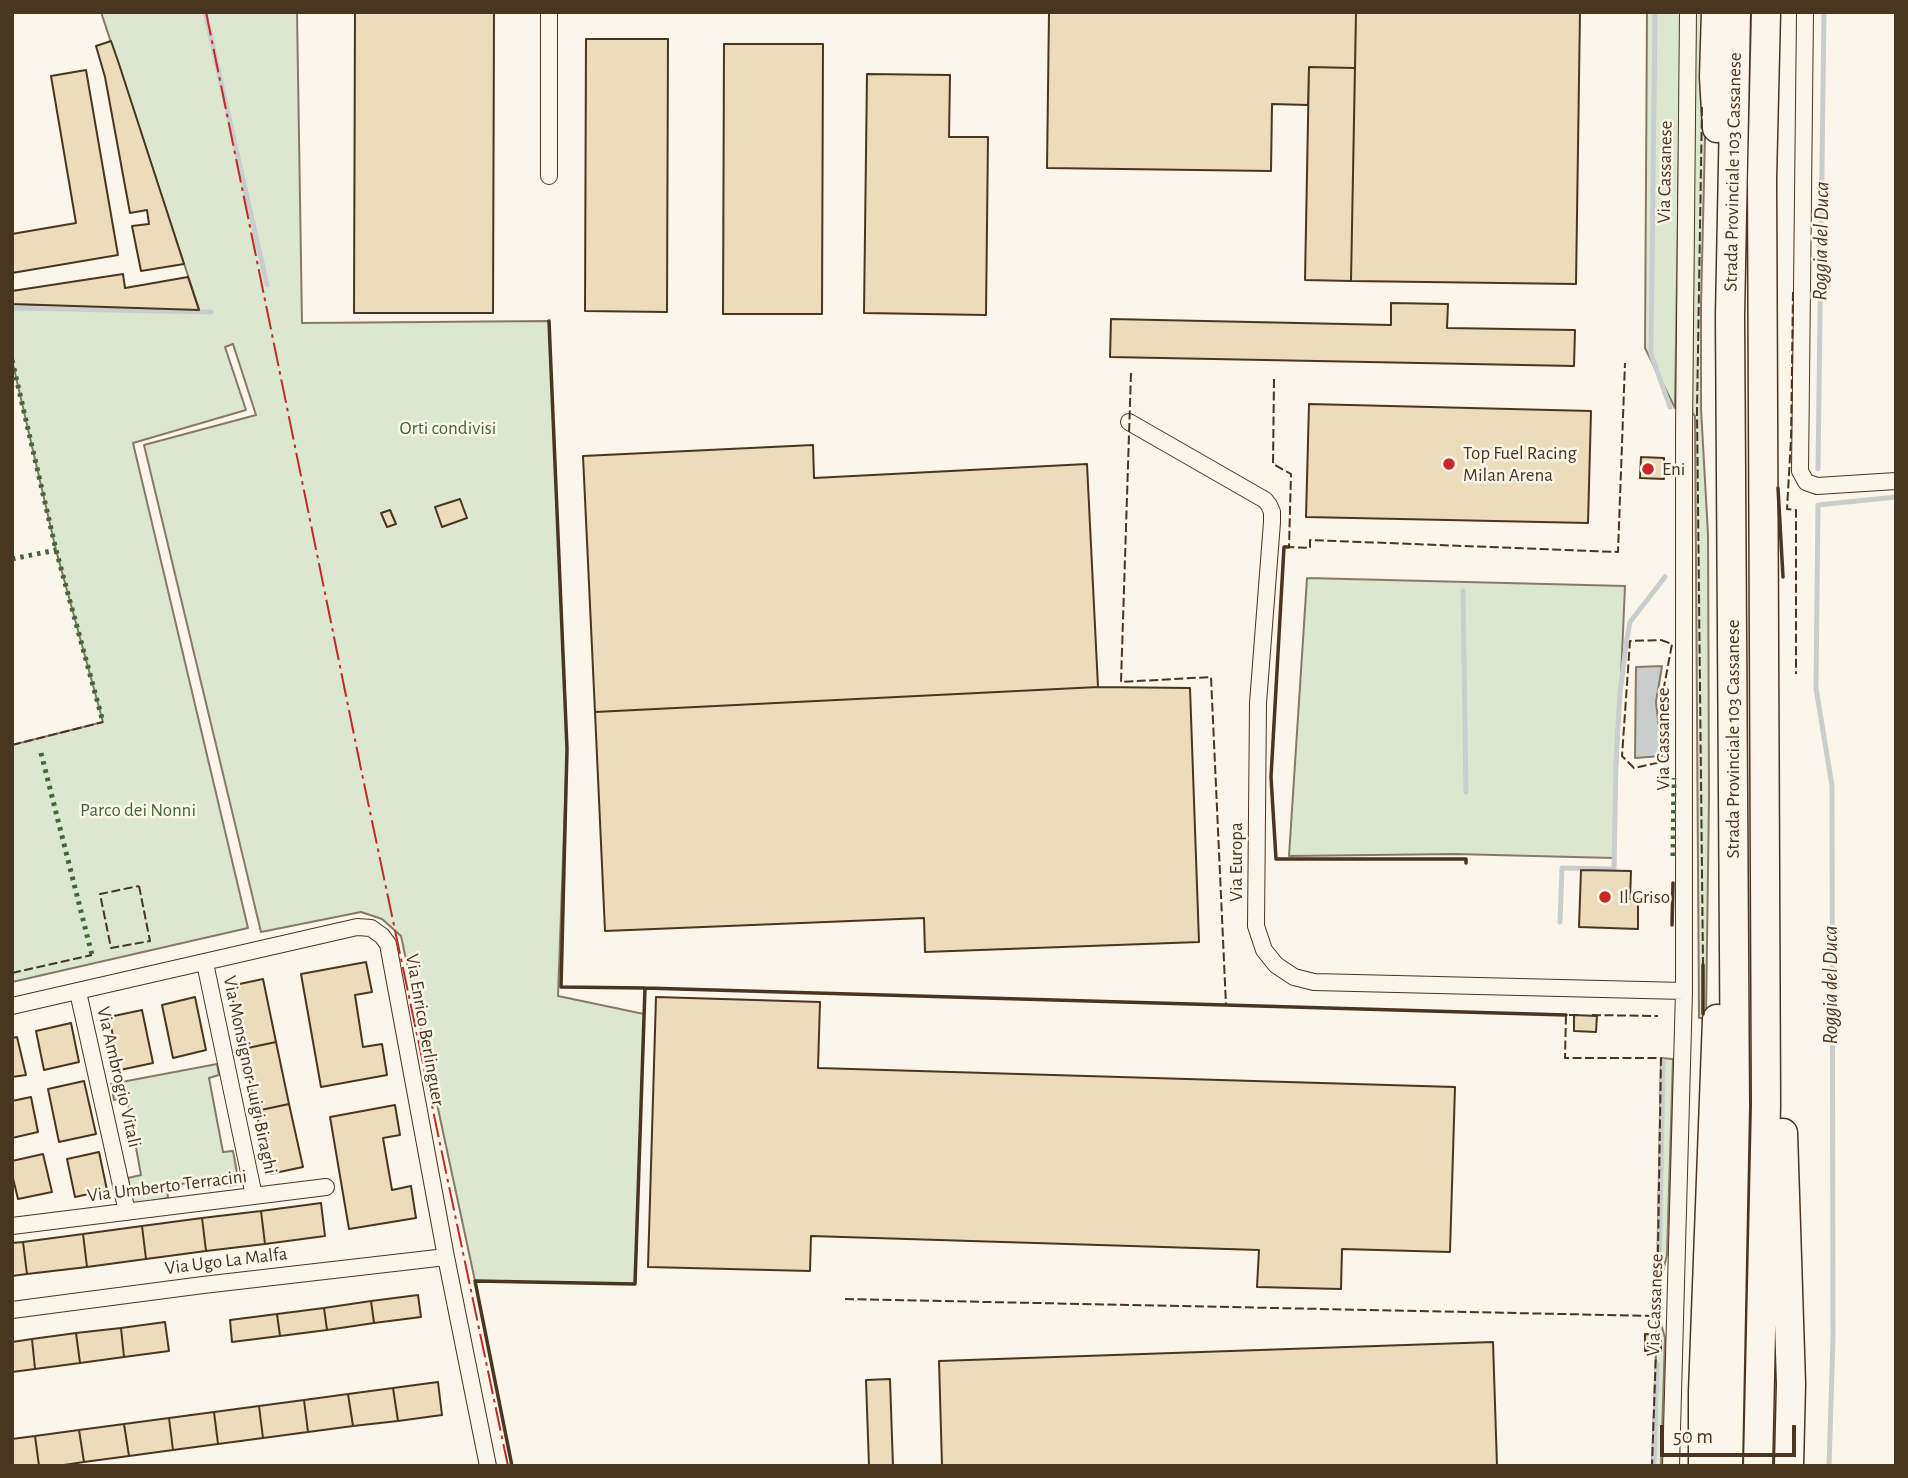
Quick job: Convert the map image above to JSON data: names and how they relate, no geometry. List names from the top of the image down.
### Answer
{
  "streets": {
    "highway": ["Strada Provinciale 103 Cassanese"],
    "street": [
      "Via Cassanese",
      "Via Europa",
      "Via Enrico Berlinguer",
      "Via Monsignor Luigi Biraghi",
      "Via Ambrogio Vitali",
      "Via Umberto Terracini",
      "Via Ugo La Malfa"
    ]
  },
  "crossings": [
    ["Via Cassanese", "Via Europa"],
    ["Via Enrico Berlinguer", "Via Monsignor Luigi Biraghi"],
    ["Via Enrico Berlinguer", "Via Ambrogio Vitali"],
    ["Via Enrico Berlinguer", "Via Ugo La Malfa"],
    ["Via Monsignor Luigi Biraghi", "Via Umberto Terracini"],
    ["Via Ambrogio Vitali", "Via Umberto Terracini"]
  ],
  "water": ["Roggia del Duca"],
  "parks": ["Orti condivisi", "Parco dei Nonni"],
  "places": ["Top Fuel Racing Milan Arena", "Eni", "Il Griso"],
  "scale_bar": "50 m"
}
